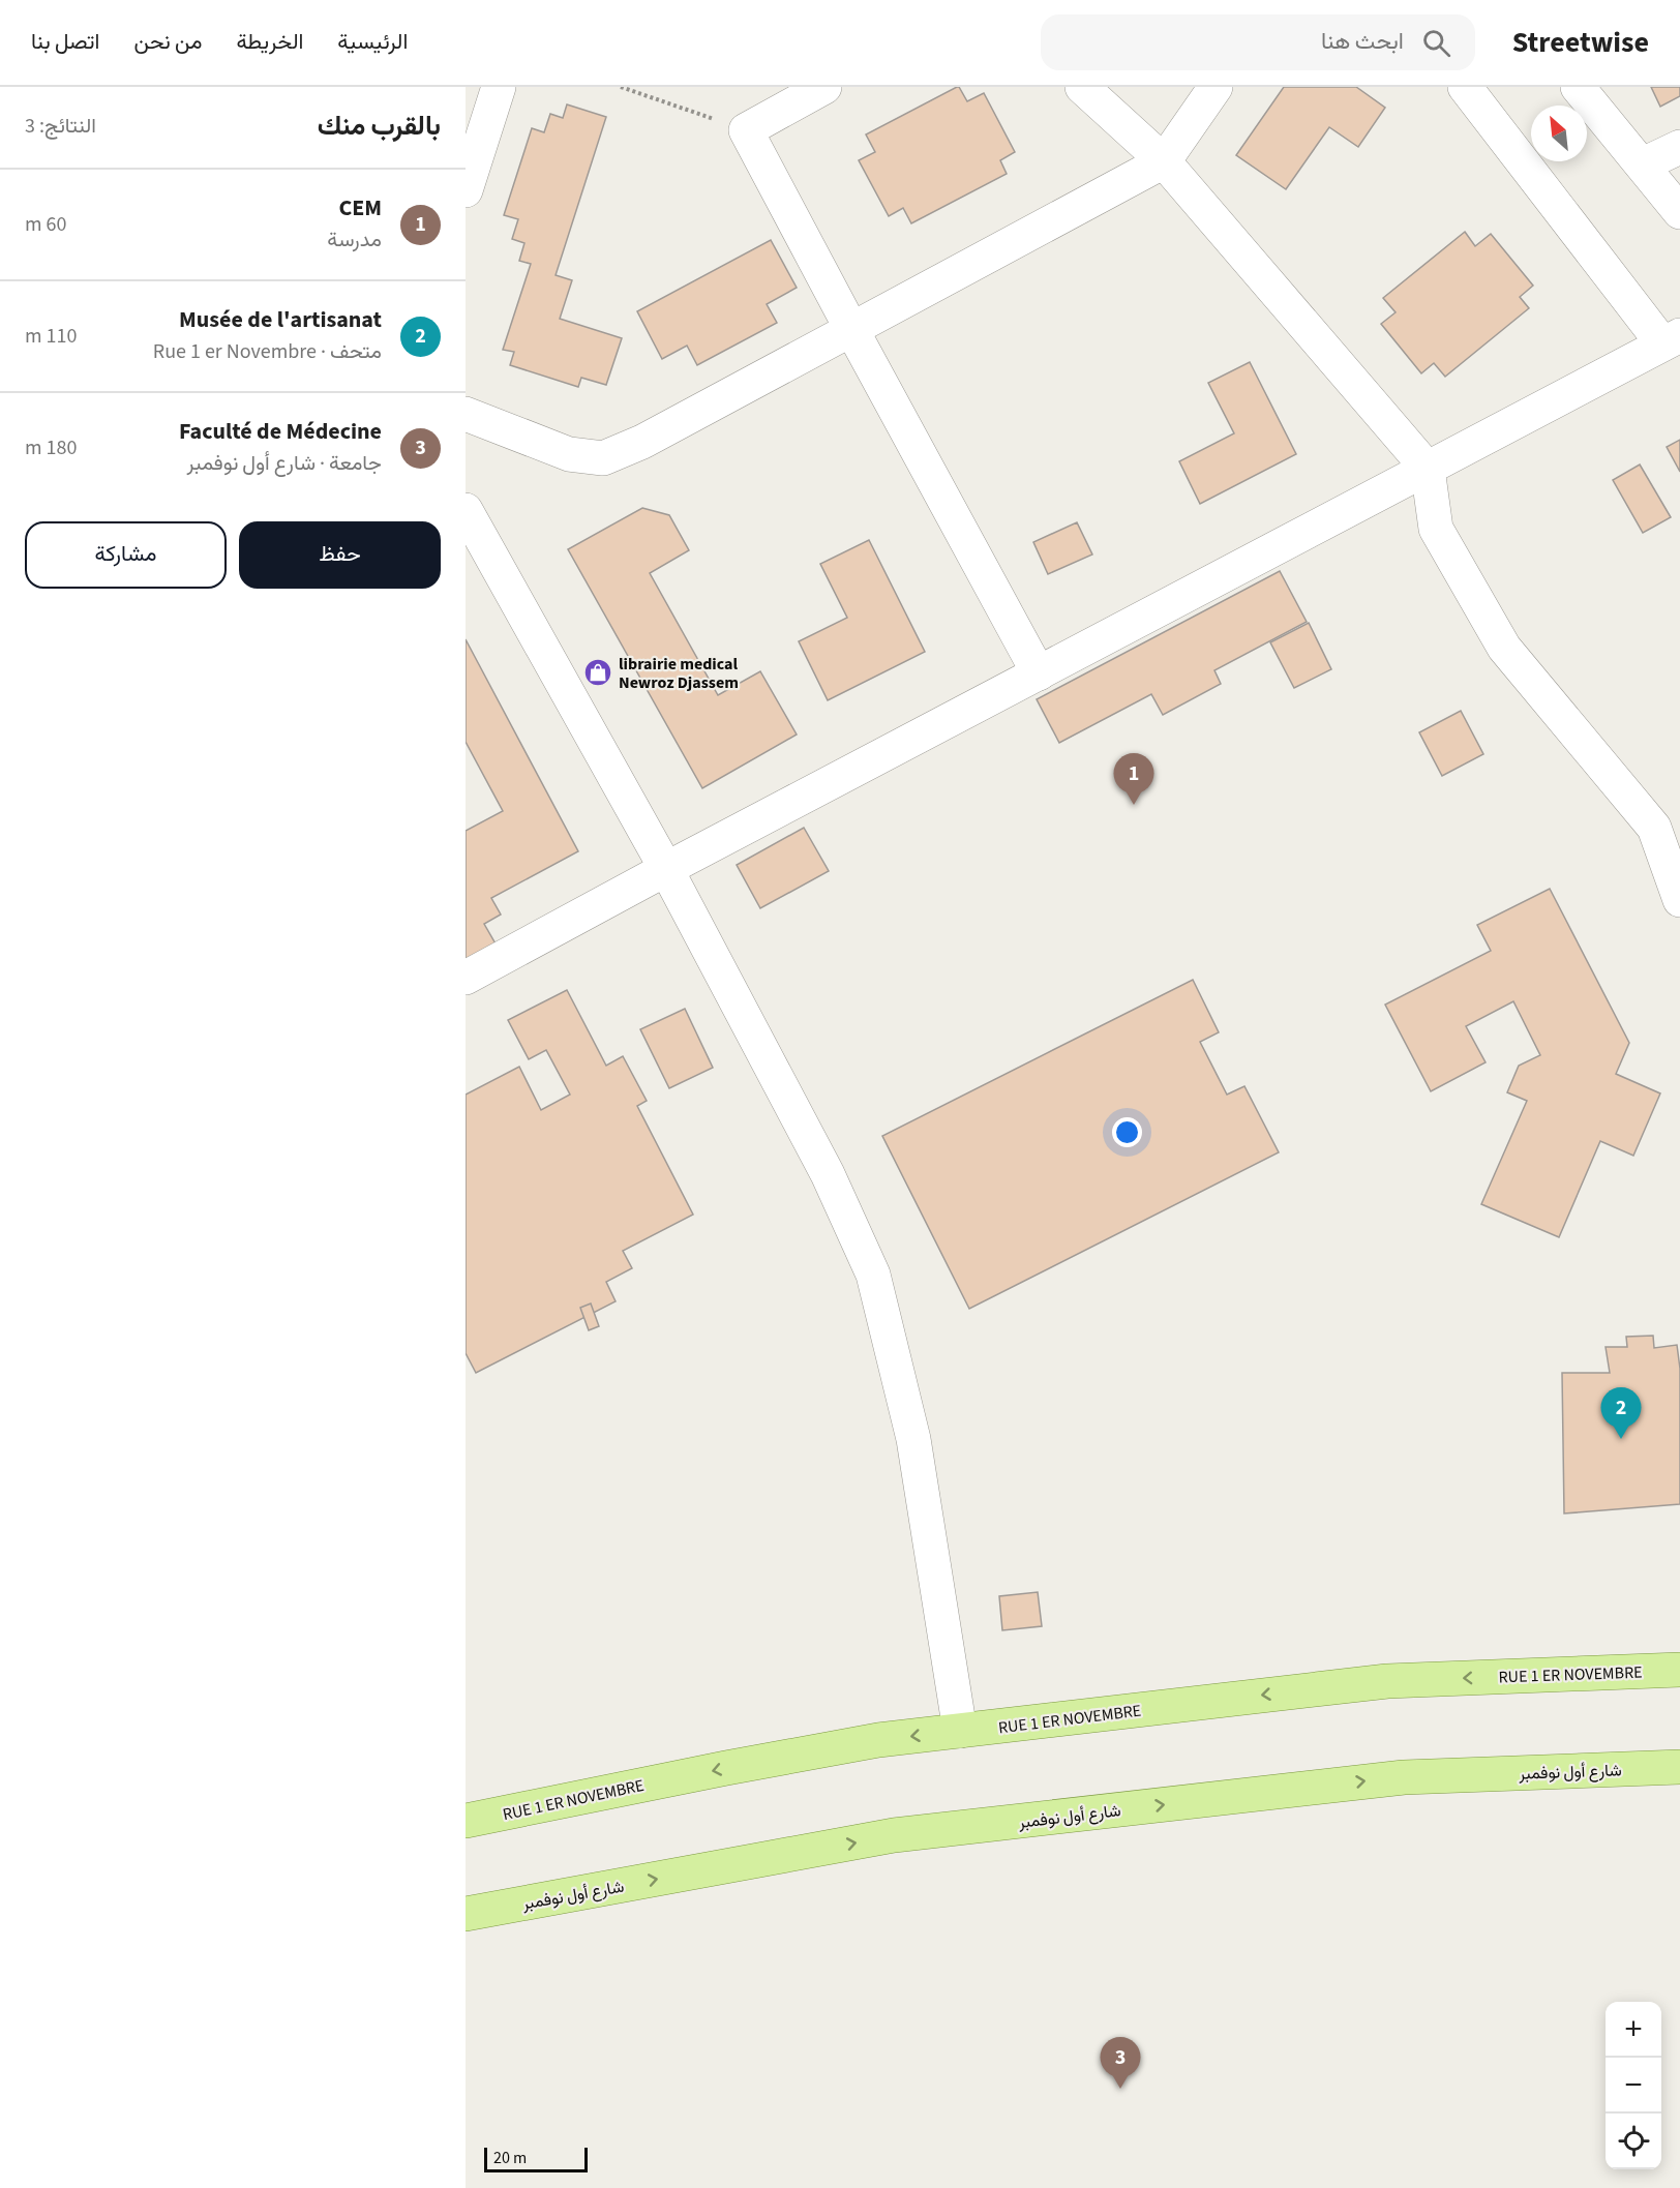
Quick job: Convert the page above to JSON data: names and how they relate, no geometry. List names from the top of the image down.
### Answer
{
  "streets": {
    "main road": ["RUE 1 ER NOVEMBRE", "شارع أول نوفمبر"]
  },
  "one_way": ["RUE 1 ER NOVEMBRE", "شارع أول نوفمبر"],
  "places": {
    "shop": ["librairie medical Newroz Djassem"]
  },
  "scale_bar": "20 m",
  "north": "top left",
  "page": {
    "header": "Streetwise",
    "search": "ابحث هنا",
    "nav": [
      "الرئيسية",
      "الخريطة",
      "من نحن",
      "اتصل بنا"
    ],
    "heading": ["بالقرب منك", "النتائج: 3"],
    "list": [
      {
        "mark": "1",
        "name": "CEM",
        "note": "مدرسة",
        "value": "60 m"
      },
      {
        "mark": "2",
        "name": "Musée de l'artisanat",
        "note": "متحف · Rue 1 er Novembre",
        "value": "110 m"
      },
      {
        "mark": "3",
        "name": "Faculté de Médecine",
        "note": "جامعة · شارع أول نوفمبر",
        "value": "180 m"
      }
    ],
    "buttons": ["حفظ", "مشاركة"],
    "pins": ["1", "2", "3"],
    "map_buttons": ["+", "−"],
    "scale": "20 m"
  }
}
